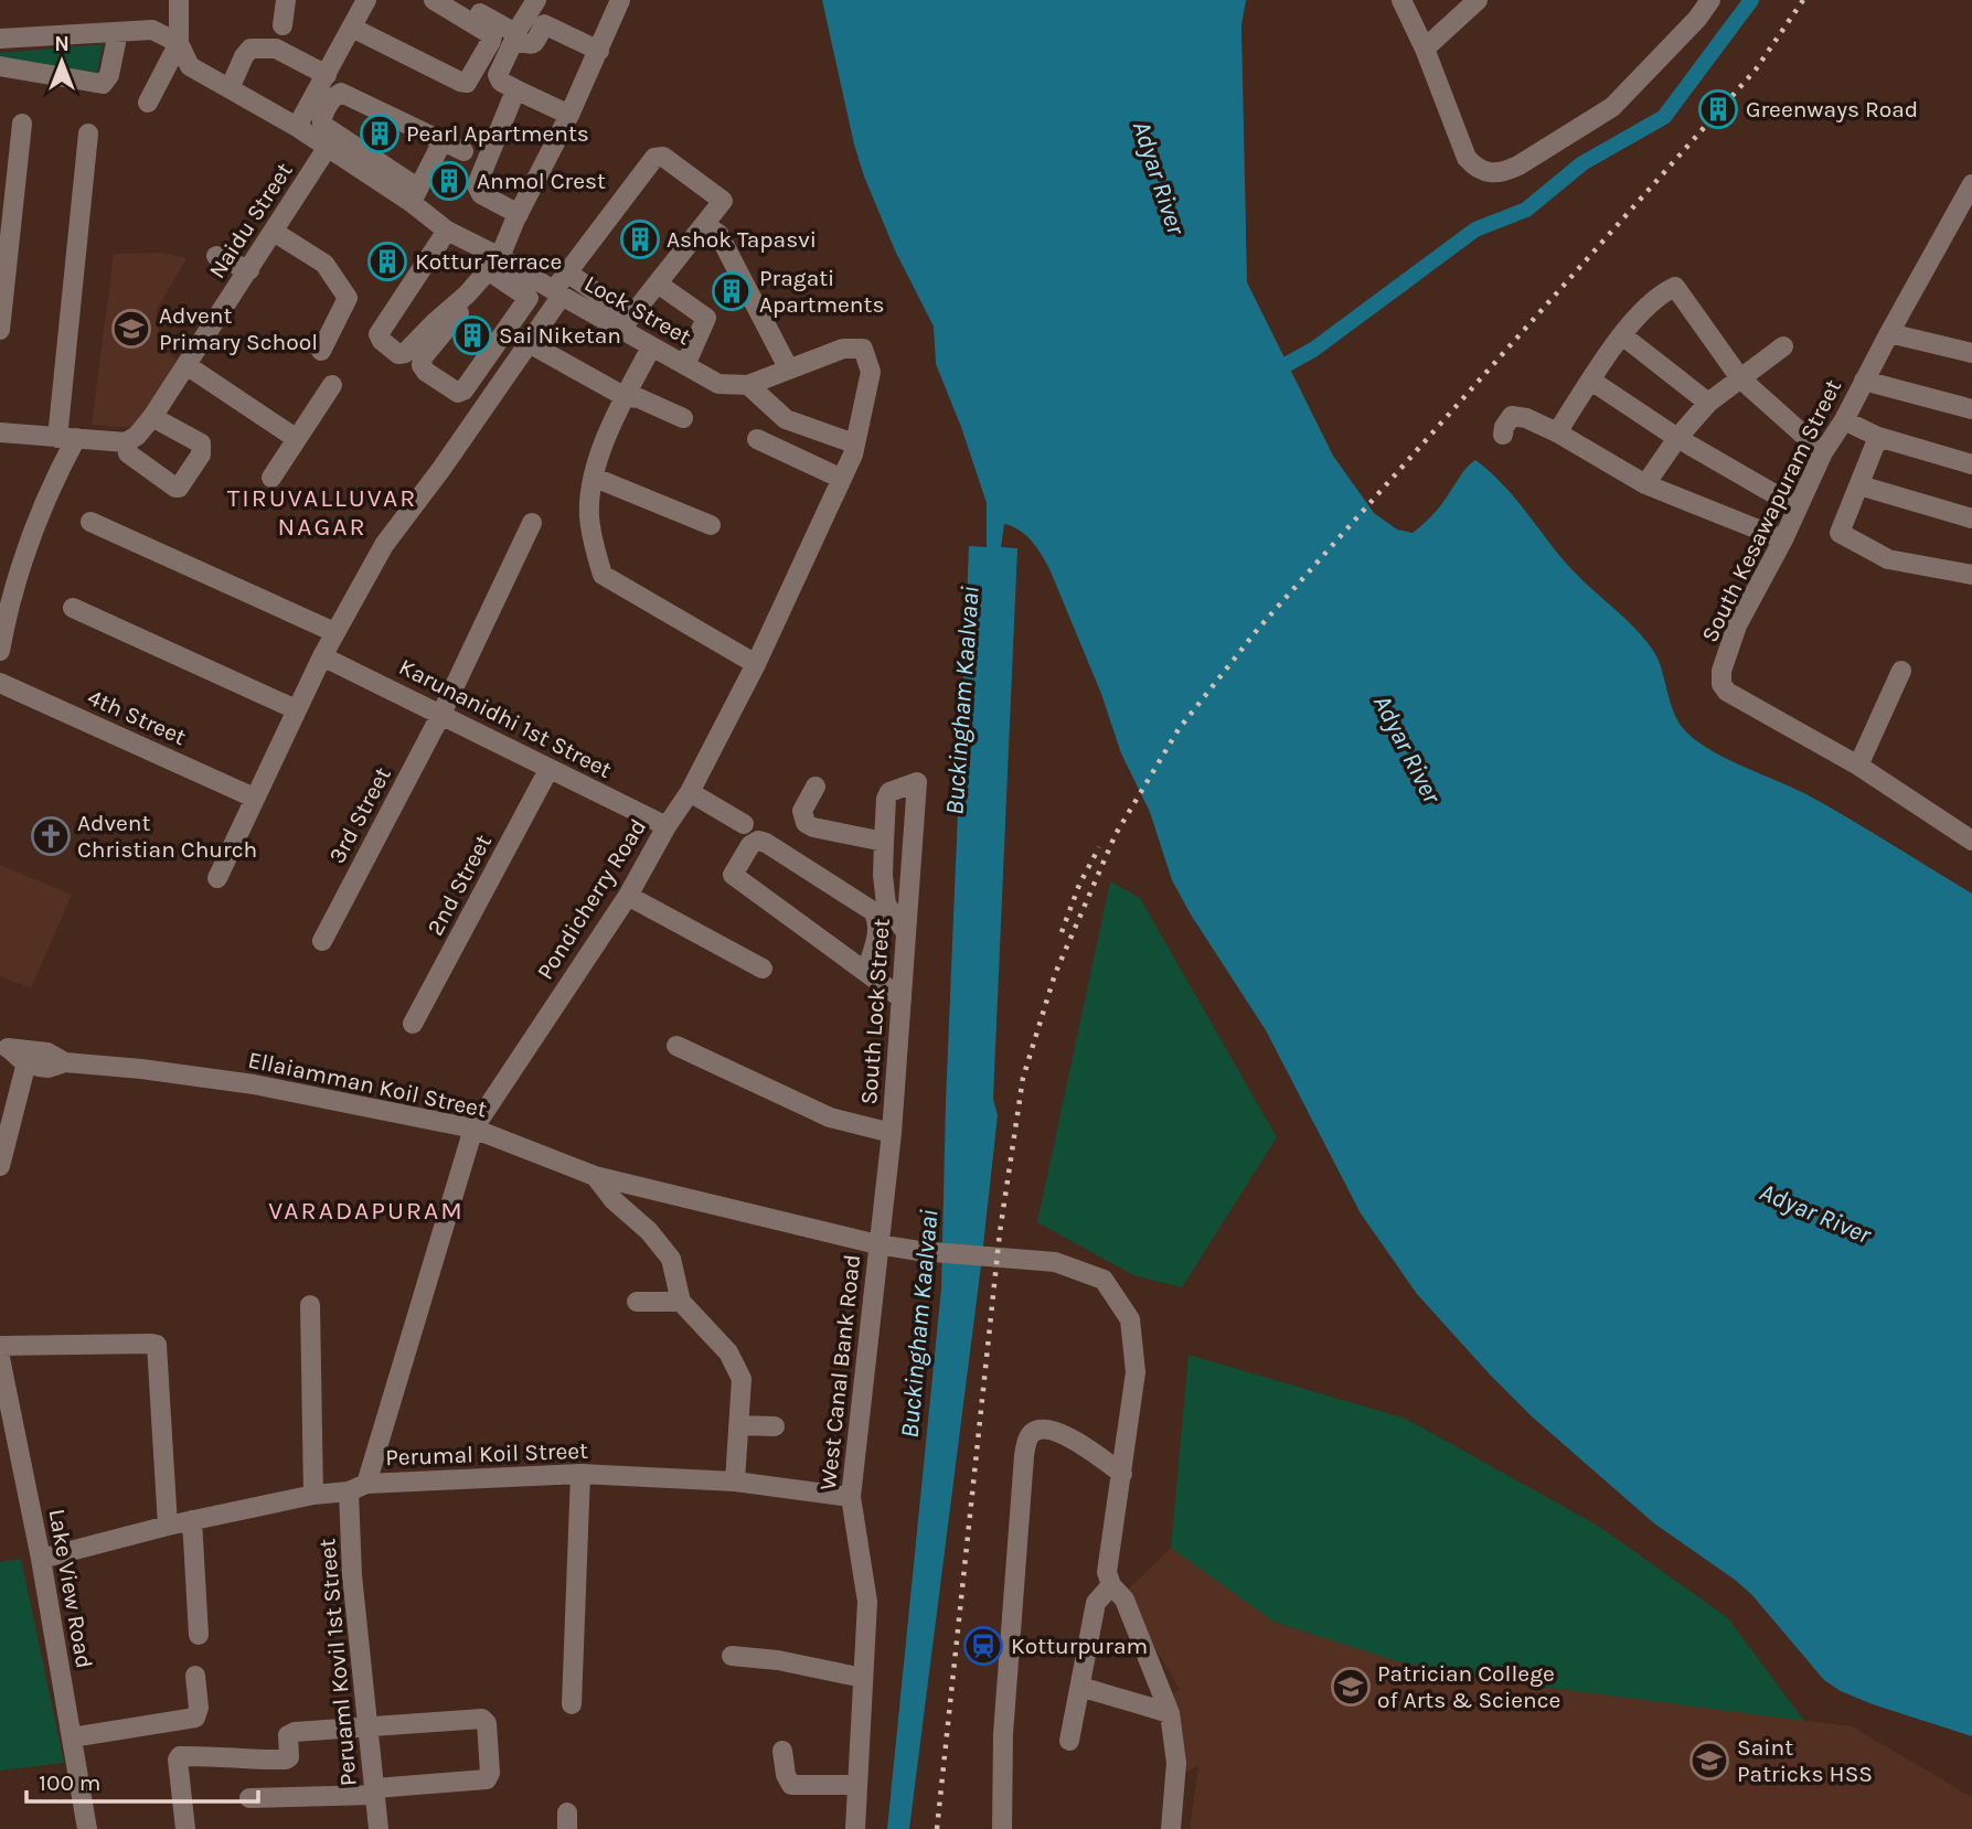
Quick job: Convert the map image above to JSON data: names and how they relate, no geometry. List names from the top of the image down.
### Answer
{
  "streets": {
    "street": [
      "Naidu Street",
      "Lock Street",
      "South Kesawapuram Street",
      "4th Street",
      "Karunanidhi 1st Street",
      "3rd Street",
      "2nd Street",
      "Pondicherry Road",
      "South Lock Street",
      "Ellaiamman Koil Street",
      "West Canal Bank Road",
      "Perumal Koil Street",
      "Lake View Road",
      "Peruaml Kovil 1st Street"
    ]
  },
  "crossings": [
    ["Naidu Street", "Lock Street"],
    ["Lock Street", "Pondicherry Road"],
    ["Karunanidhi 1st Street", "3rd Street"],
    ["Karunanidhi 1st Street", "2nd Street"],
    ["Karunanidhi 1st Street", "Pondicherry Road"],
    ["Pondicherry Road", "Ellaiamman Koil Street"],
    ["Pondicherry Road", "Perumal Koil Street"],
    ["South Lock Street", "Ellaiamman Koil Street"],
    ["South Lock Street", "West Canal Bank Road"],
    ["Ellaiamman Koil Street", "West Canal Bank Road"],
    ["West Canal Bank Road", "Perumal Koil Street"],
    ["Perumal Koil Street", "Lake View Road"],
    ["Perumal Koil Street", "Peruaml Kovil 1st Street"]
  ],
  "districts": ["TIRUVALLUVAR NAGAR", "VARADAPURAM"],
  "water": ["Adyar River", "Buckingham Kaalvaai"],
  "places": {
    "building": [
      "Greenways Road",
      "Pearl Apartments",
      "Anmol Crest",
      "Ashok Tapasvi",
      "Kottur Terrace",
      "Pragati Apartments",
      "Sai Niketan"
    ],
    "school or university": ["Advent Primary School", "Patrician College of Arts & Science", "Saint Patricks HSS"],
    "church": ["Advent Christian Church"],
    "station": ["Kotturpuram"]
  },
  "scale_bar": "100 m",
  "north": "top"
}
